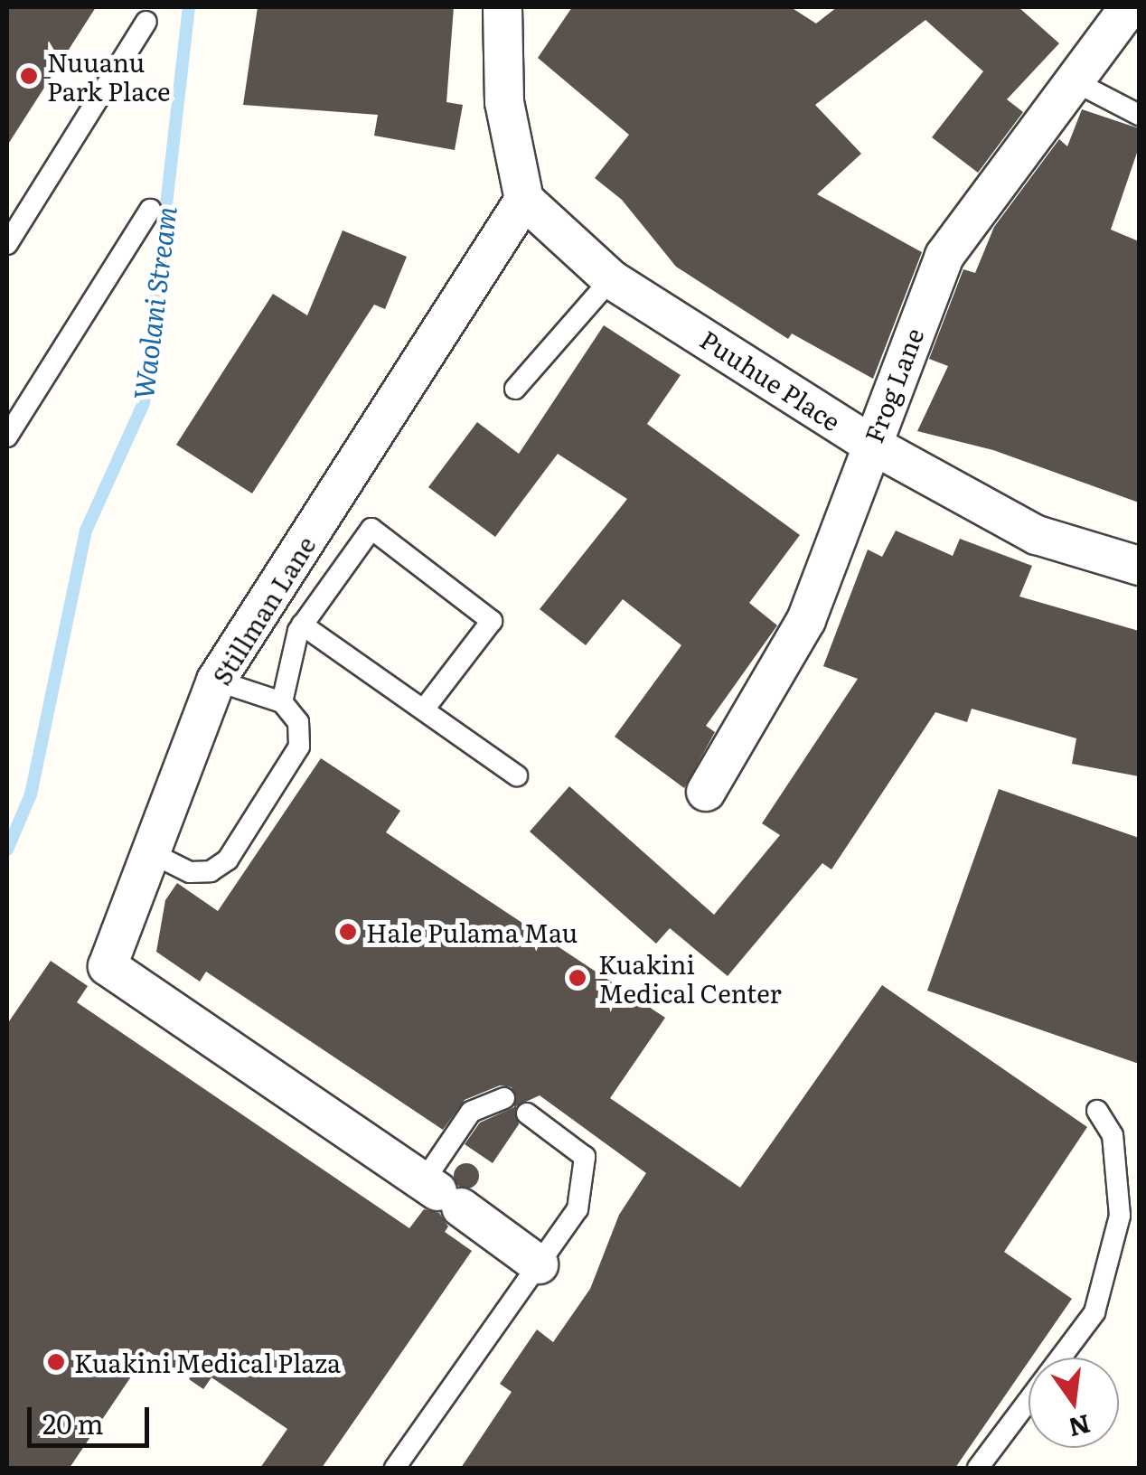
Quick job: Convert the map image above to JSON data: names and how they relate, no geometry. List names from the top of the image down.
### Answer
{
  "streets": {
    "street": ["Puuhue Place", "Frog Lane", "Stillman Lane"]
  },
  "crossings": [
    ["Puuhue Place", "Frog Lane"],
    ["Puuhue Place", "Stillman Lane"]
  ],
  "water": ["Waolani Stream"],
  "places": [
    "Nuuanu Park Place",
    "Hale Pulama Mau",
    "Kuakini Medical Center",
    "Kuakini Medical Plaza"
  ],
  "scale_bar": "20 m",
  "north": "bottom"
}
